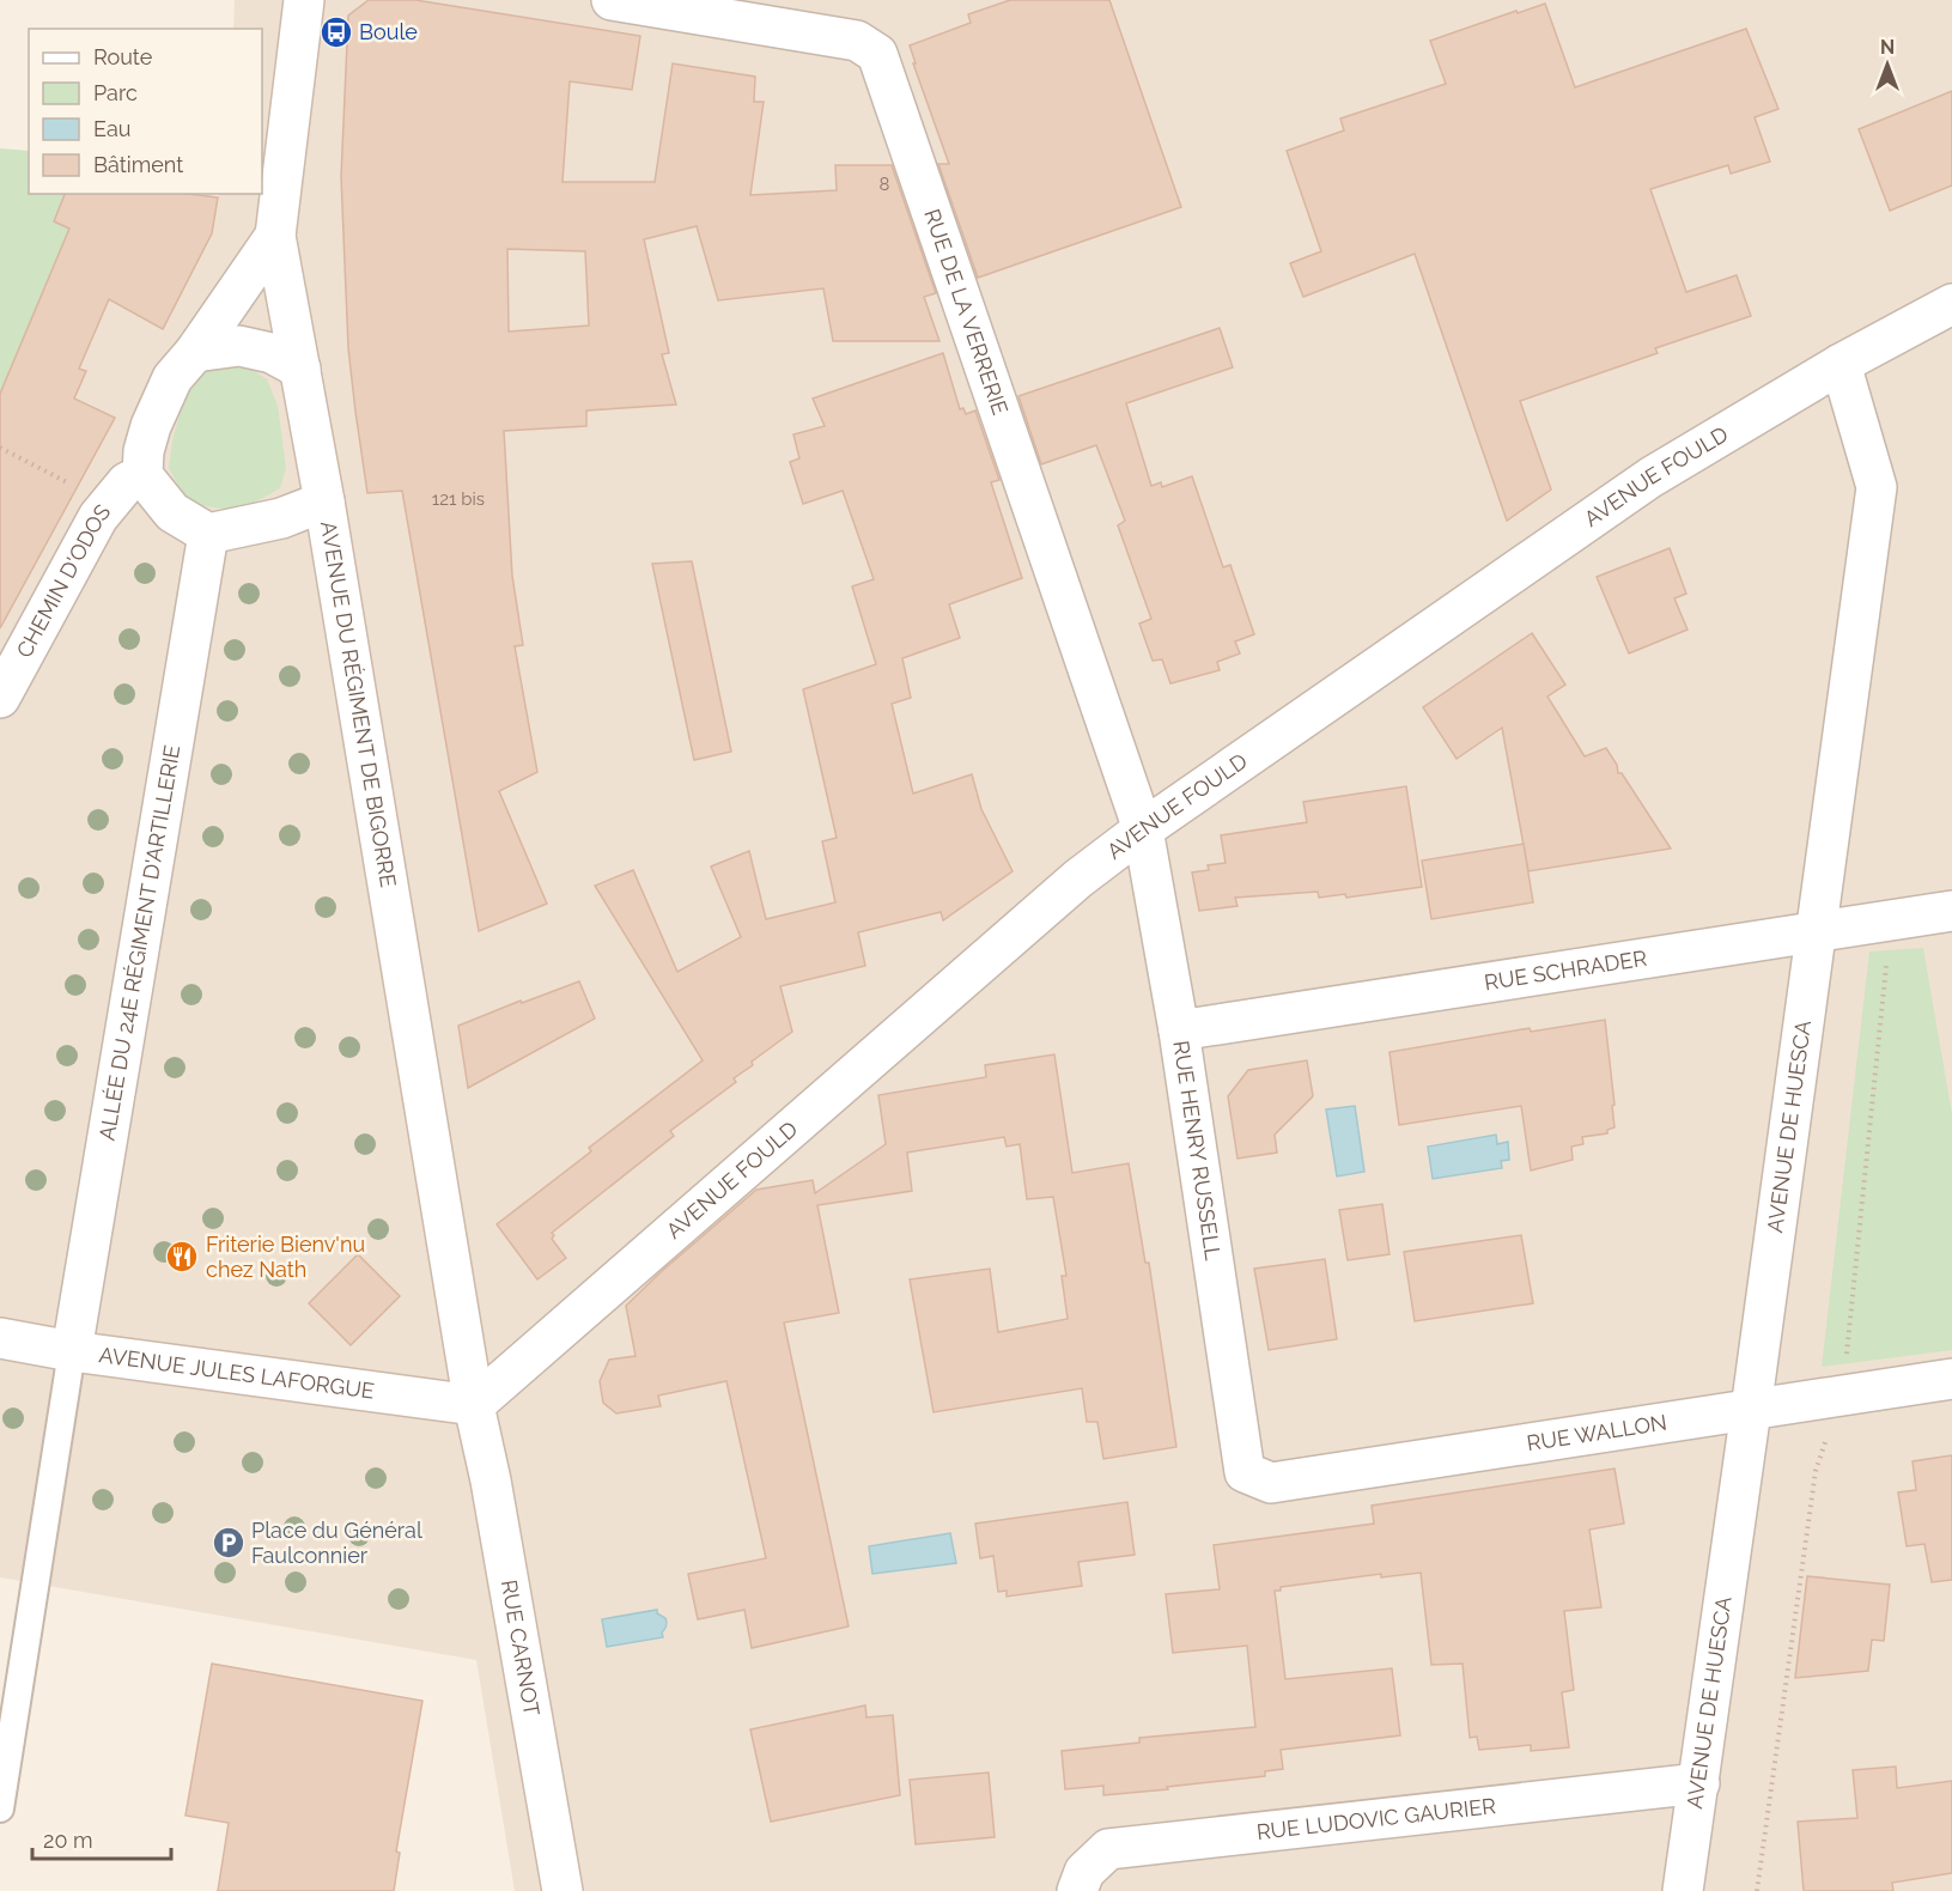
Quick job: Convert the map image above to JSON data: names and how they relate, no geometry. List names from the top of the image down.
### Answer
{
  "streets": {
    "street": [
      "RUE DE LA VERRERIE",
      "AVENUE FOULD",
      "CHEMIN D'ODOS",
      "AVENUE DU RÉGIMENT DE BIGORRE",
      "ALLÉE DU 24E RÉGIMENT D'ARTILLERIE",
      "RUE SCHRADER",
      "AVENUE DE HUESCA",
      "RUE HENRY RUSSELL",
      "AVENUE JULES LAFORGUE",
      "RUE WALLON",
      "RUE CARNOT",
      "RUE LUDOVIC GAURIER"
    ]
  },
  "crossings": [
    ["RUE DE LA VERRERIE", "AVENUE FOULD"],
    ["RUE DE LA VERRERIE", "RUE HENRY RUSSELL"],
    ["AVENUE FOULD", "AVENUE DU RÉGIMENT DE BIGORRE"],
    ["AVENUE FOULD", "AVENUE DE HUESCA"],
    ["AVENUE FOULD", "RUE HENRY RUSSELL"],
    ["AVENUE FOULD", "AVENUE JULES LAFORGUE"],
    ["AVENUE FOULD", "RUE CARNOT"],
    ["CHEMIN D'ODOS", "AVENUE DU RÉGIMENT DE BIGORRE"],
    ["CHEMIN D'ODOS", "ALLÉE DU 24E RÉGIMENT D'ARTILLERIE"],
    ["AVENUE DU RÉGIMENT DE BIGORRE", "ALLÉE DU 24E RÉGIMENT D'ARTILLERIE"],
    ["AVENUE DU RÉGIMENT DE BIGORRE", "AVENUE JULES LAFORGUE"],
    ["AVENUE DU RÉGIMENT DE BIGORRE", "RUE CARNOT"],
    ["ALLÉE DU 24E RÉGIMENT D'ARTILLERIE", "AVENUE JULES LAFORGUE"],
    ["RUE SCHRADER", "AVENUE DE HUESCA"],
    ["RUE SCHRADER", "RUE HENRY RUSSELL"],
    ["AVENUE DE HUESCA", "RUE WALLON"],
    ["AVENUE DE HUESCA", "RUE LUDOVIC GAURIER"],
    ["RUE HENRY RUSSELL", "RUE WALLON"],
    ["AVENUE JULES LAFORGUE", "RUE CARNOT"]
  ],
  "places": {
    "bus stop": ["Boule"],
    "restaurant": ["Friterie Bienv'nu chez Nath"],
    "parking": ["Place du Général Faulconnier"]
  },
  "house_numbers": ["8", "121 bis"],
  "legend": [
    "Route",
    "Parc",
    "Eau",
    "Bâtiment"
  ],
  "scale_bar": "20 m",
  "north": "top"
}
